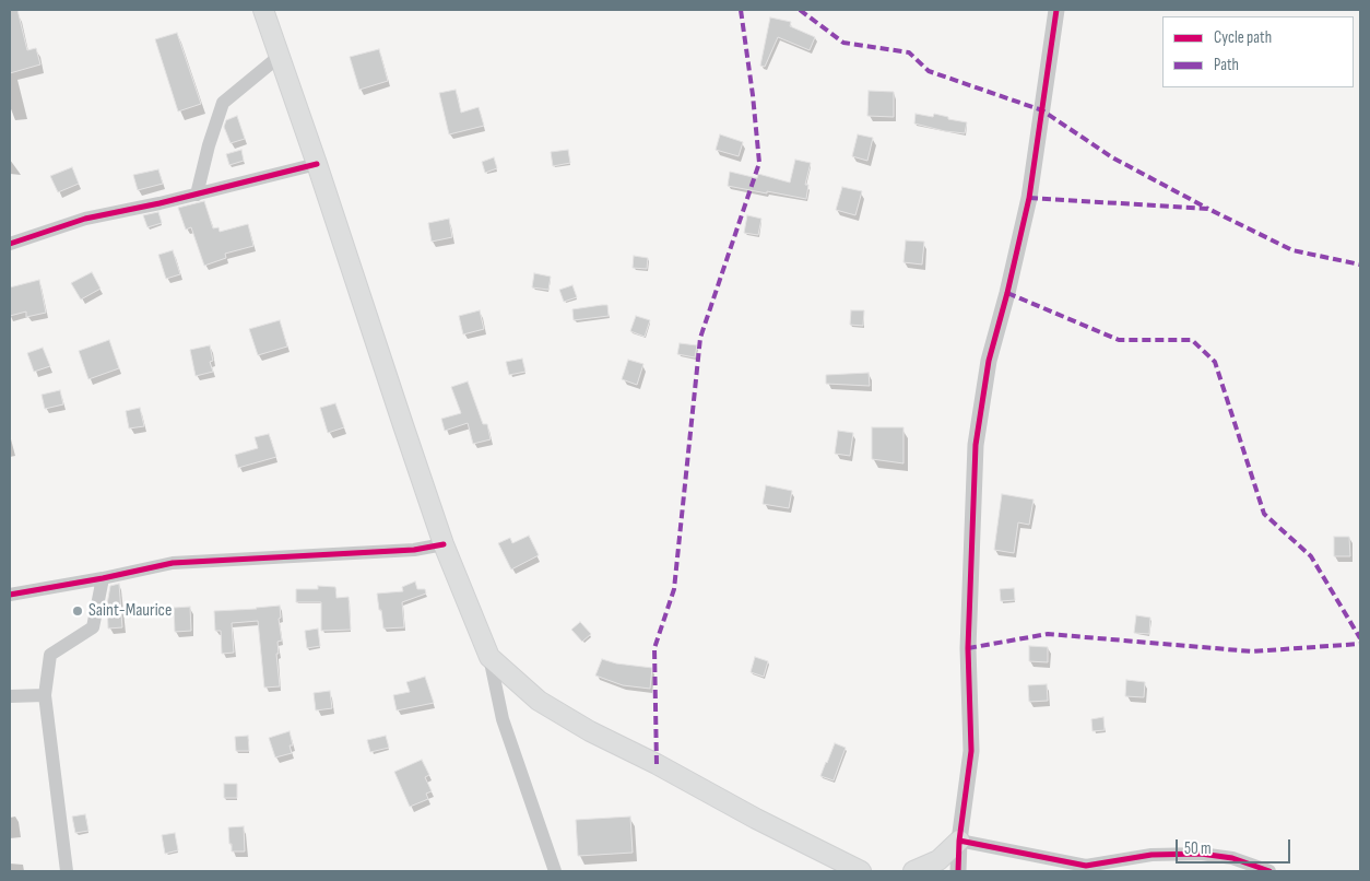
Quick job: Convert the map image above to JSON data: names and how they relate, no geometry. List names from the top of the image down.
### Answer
{
  "places": ["Saint-Maurice"],
  "legend": ["Cycle path", "Path"],
  "scale_bar": "50 m"
}
